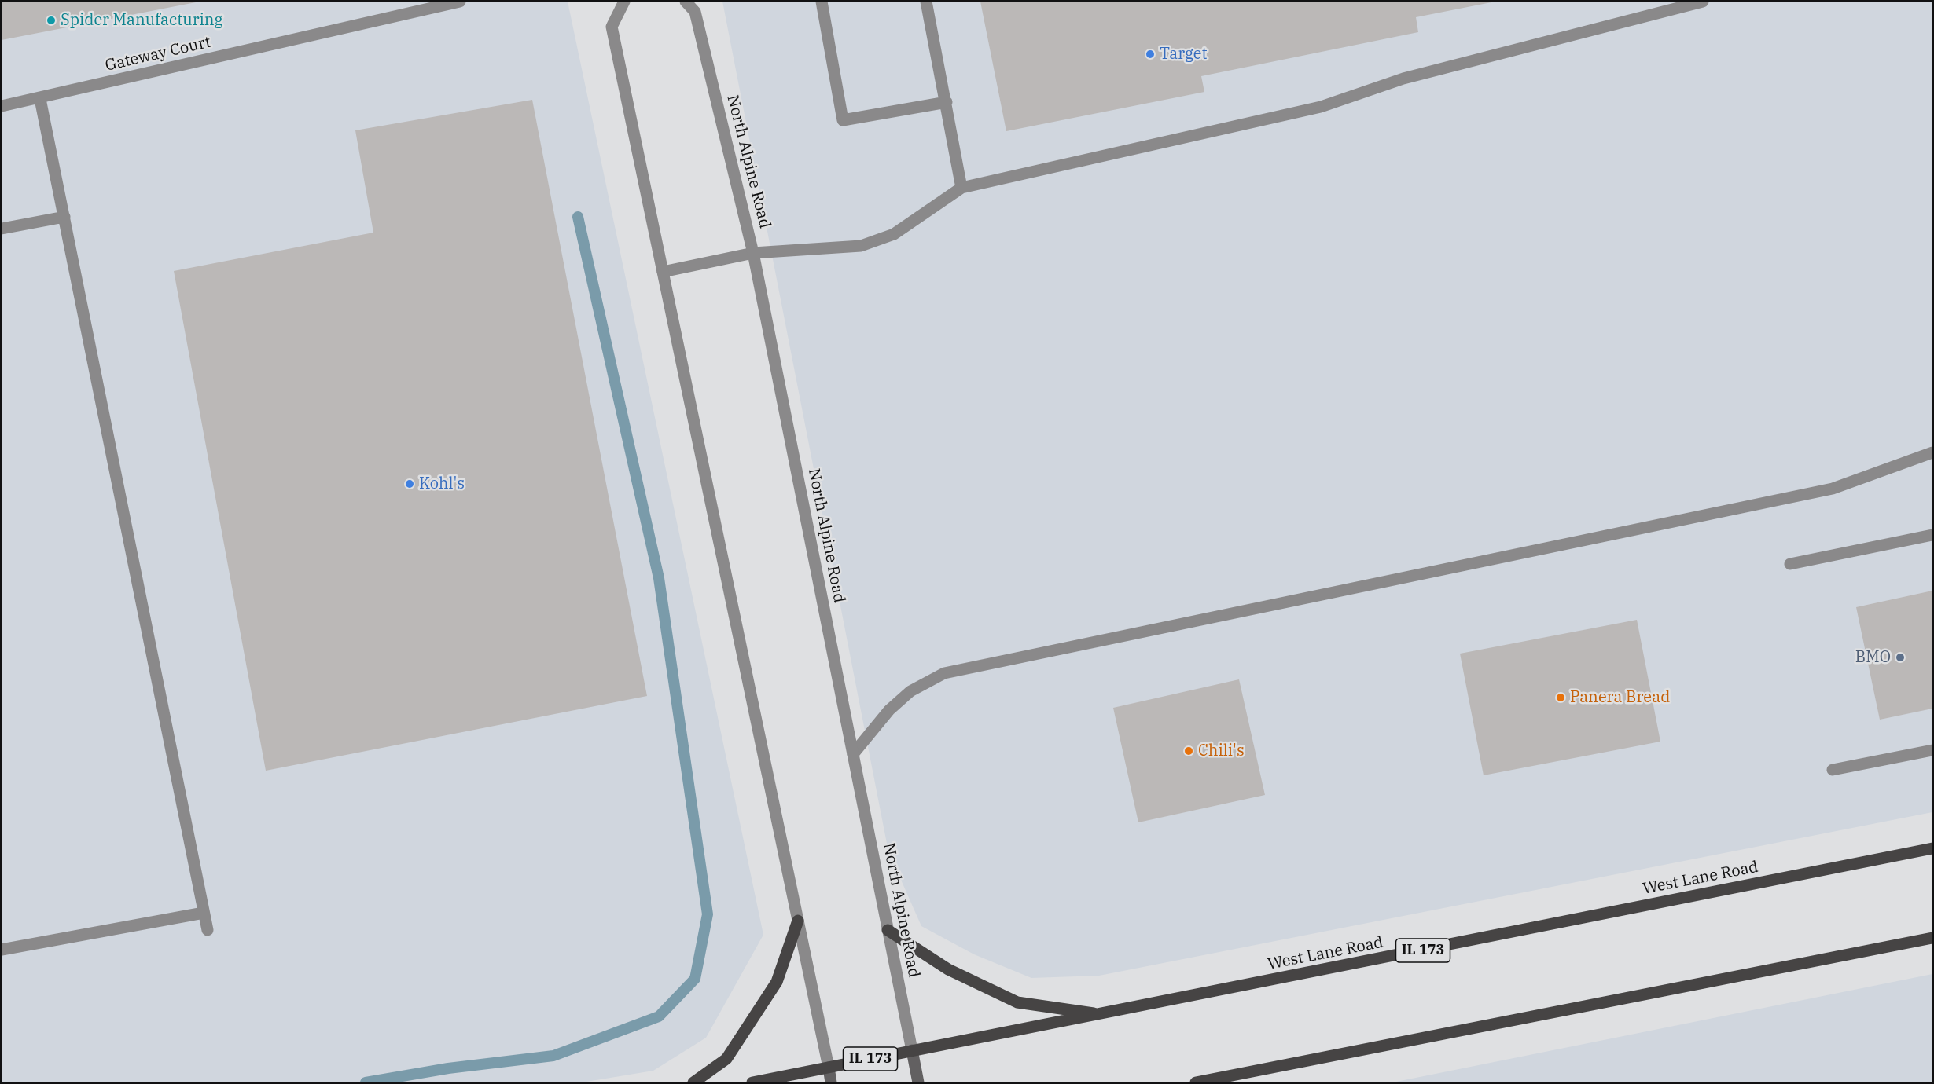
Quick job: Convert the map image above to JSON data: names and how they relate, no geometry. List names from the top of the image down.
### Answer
{
  "streets": {
    "main road": ["North Alpine Road", "West Lane Road", "IL 173"],
    "street": ["Gateway Court"]
  },
  "crossings": [
    ["North Alpine Road", "West Lane Road"]
  ],
  "places": [
    "Spider Manufacturing",
    "Target",
    "Kohl's",
    "BMO",
    "Panera Bread",
    "Chili's"
  ]
}
